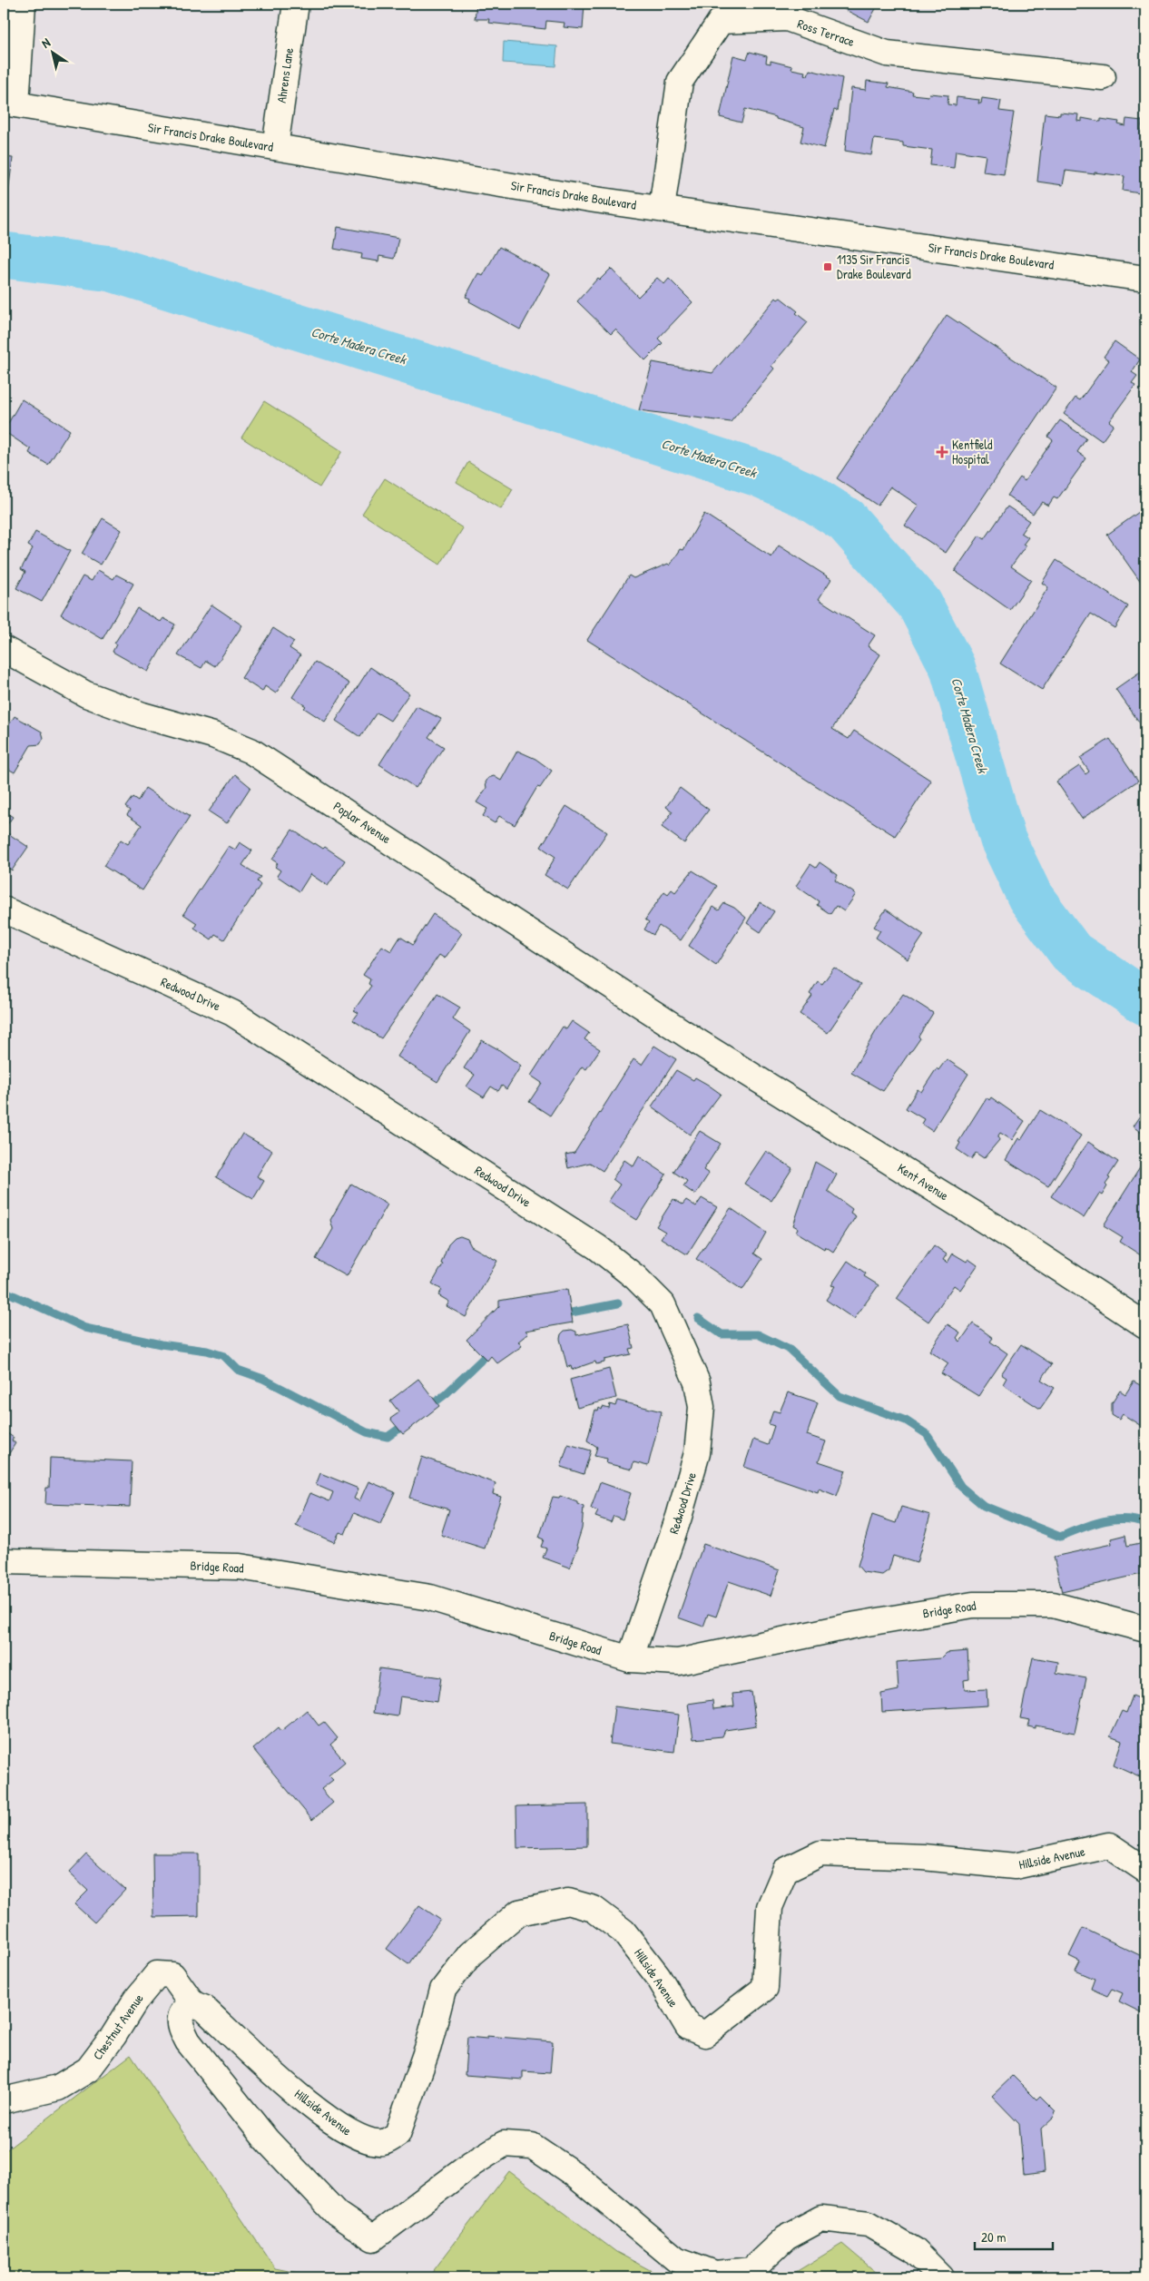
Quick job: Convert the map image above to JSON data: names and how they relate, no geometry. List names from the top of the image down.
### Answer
{
  "streets": {
    "street": [
      "Ross Terrace",
      "Ahrens Lane",
      "Sir Francis Drake Boulevard",
      "Poplar Avenue",
      "Redwood Drive",
      "Kent Avenue",
      "Bridge Road",
      "Hillside Avenue",
      "Chestnut Avenue"
    ]
  },
  "crossings": [
    ["Ross Terrace", "Sir Francis Drake Boulevard"],
    ["Ahrens Lane", "Sir Francis Drake Boulevard"],
    ["Poplar Avenue", "Kent Avenue"],
    ["Redwood Drive", "Bridge Road"],
    ["Hillside Avenue", "Chestnut Avenue"]
  ],
  "water": ["Corte Madera Creek"],
  "places": {
    "transit": ["1135 Sir Francis Drake Boulevard"],
    "health": ["Kentfield Hospital"]
  },
  "scale_bar": "20 m",
  "north": "top left"
}
